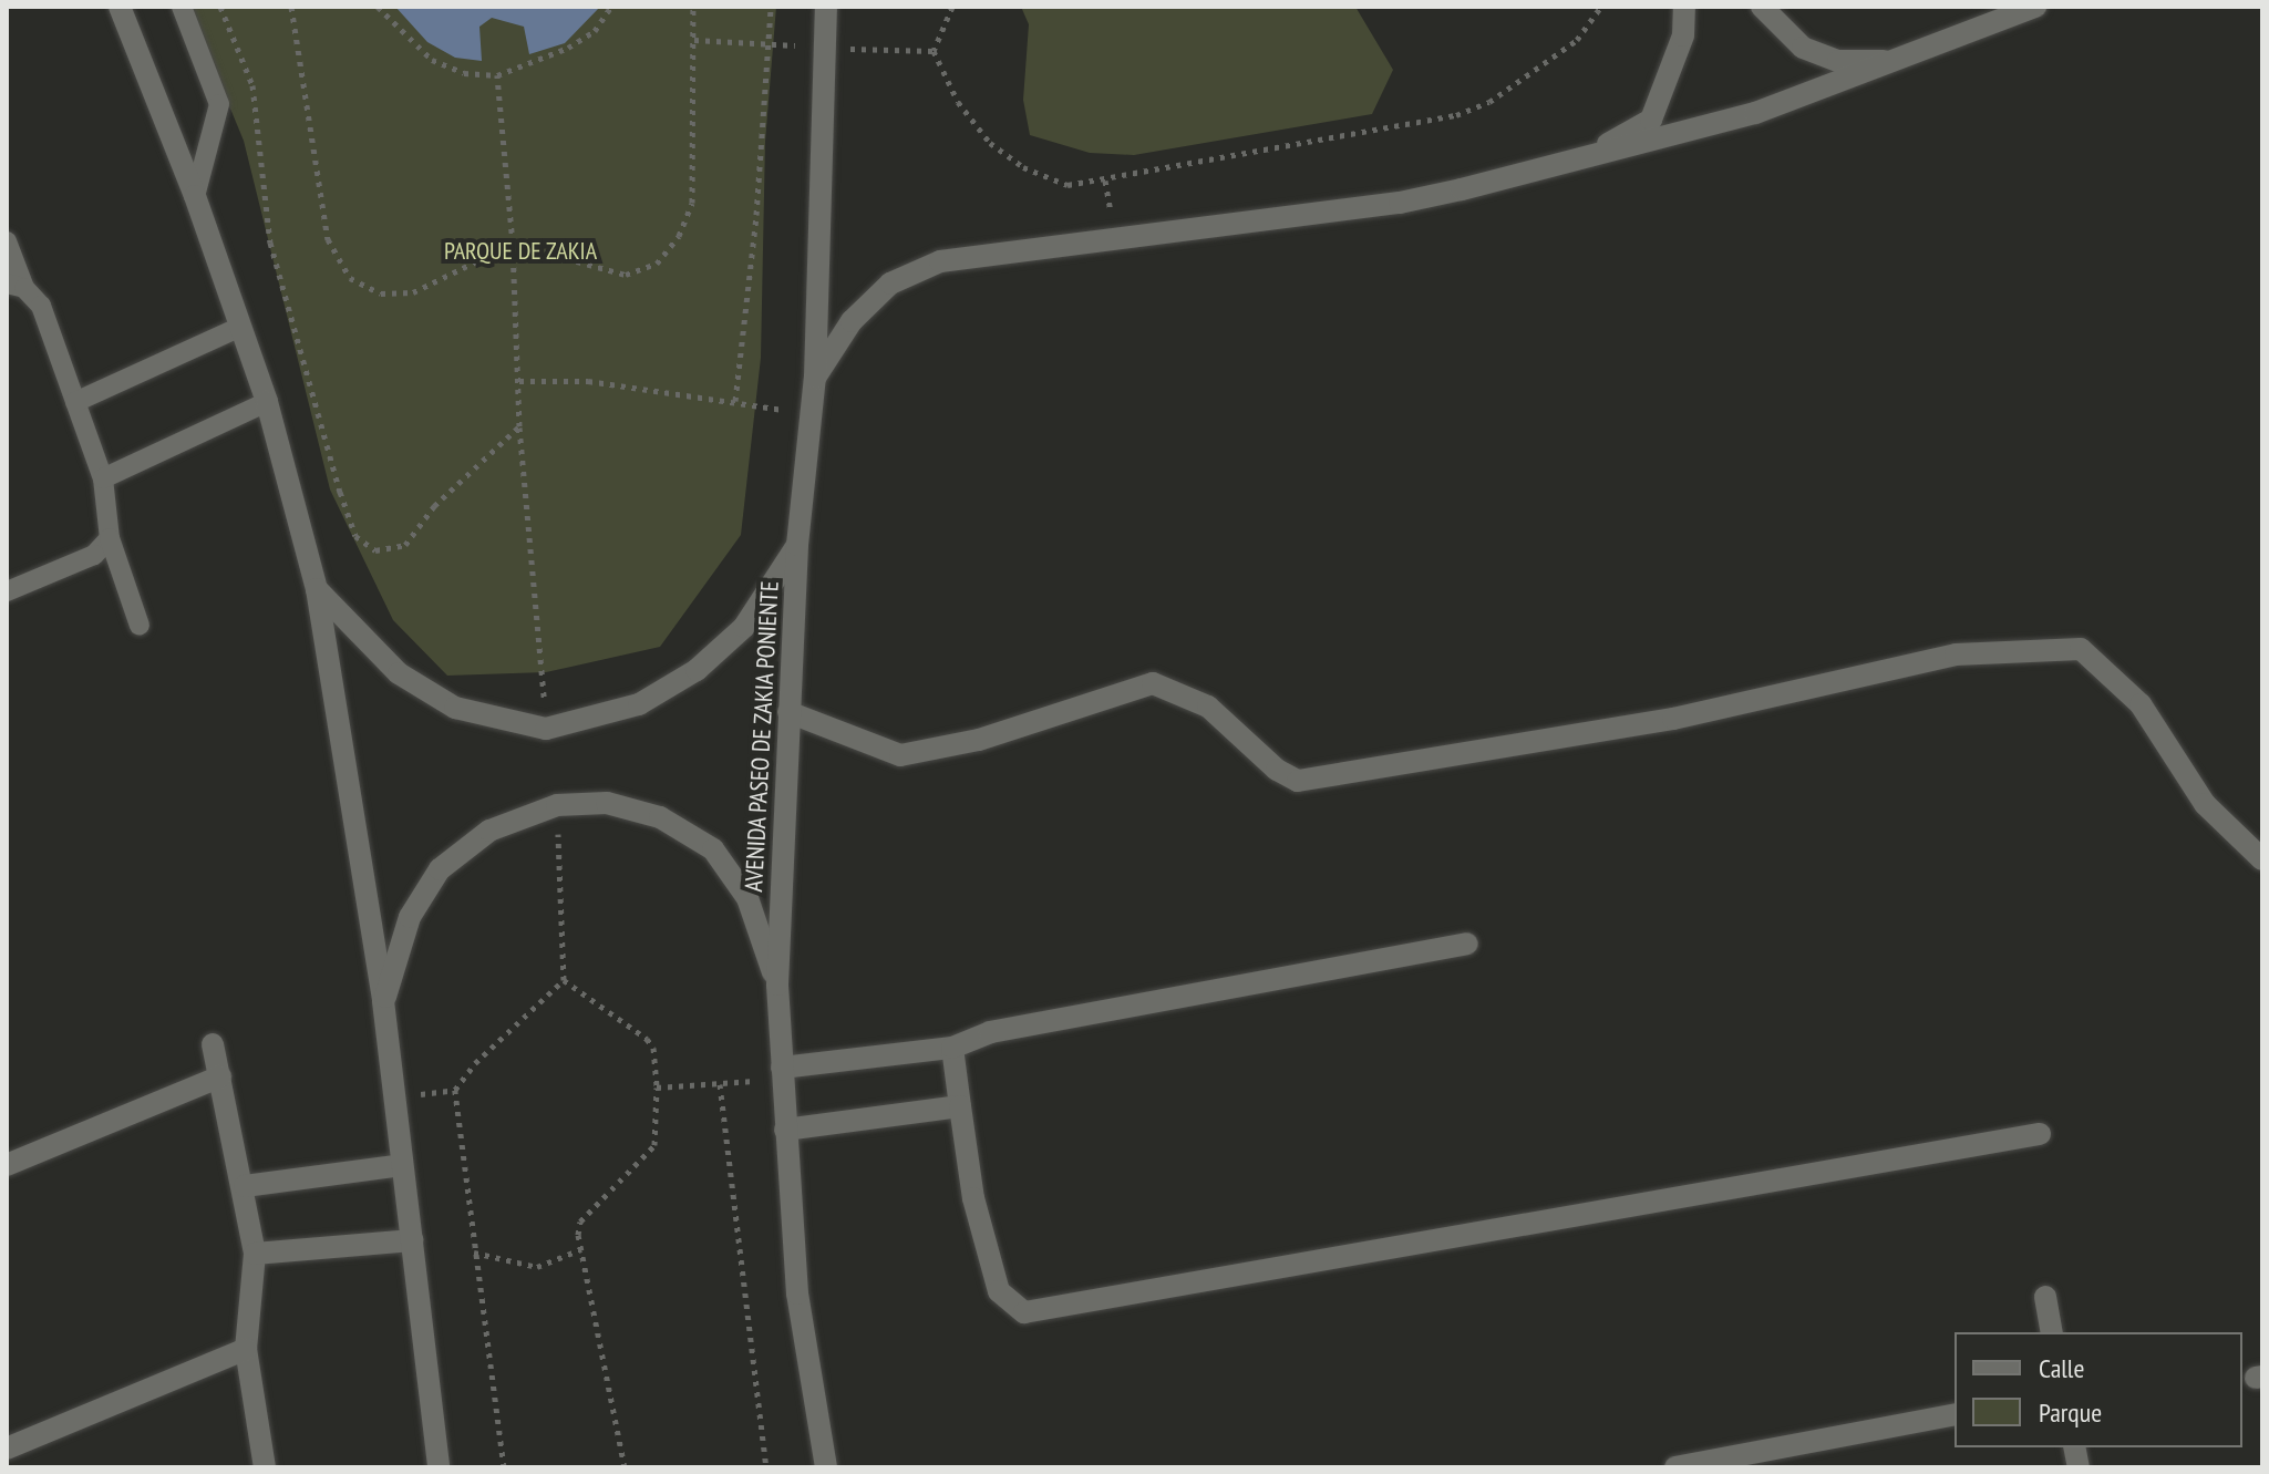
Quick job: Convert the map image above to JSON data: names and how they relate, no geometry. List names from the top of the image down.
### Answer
{
  "streets": {
    "street": ["AVENIDA PASEO DE ZAKIA PONIENTE"]
  },
  "parks": ["PARQUE DE ZAKIA"],
  "legend": ["Calle", "Parque"]
}
